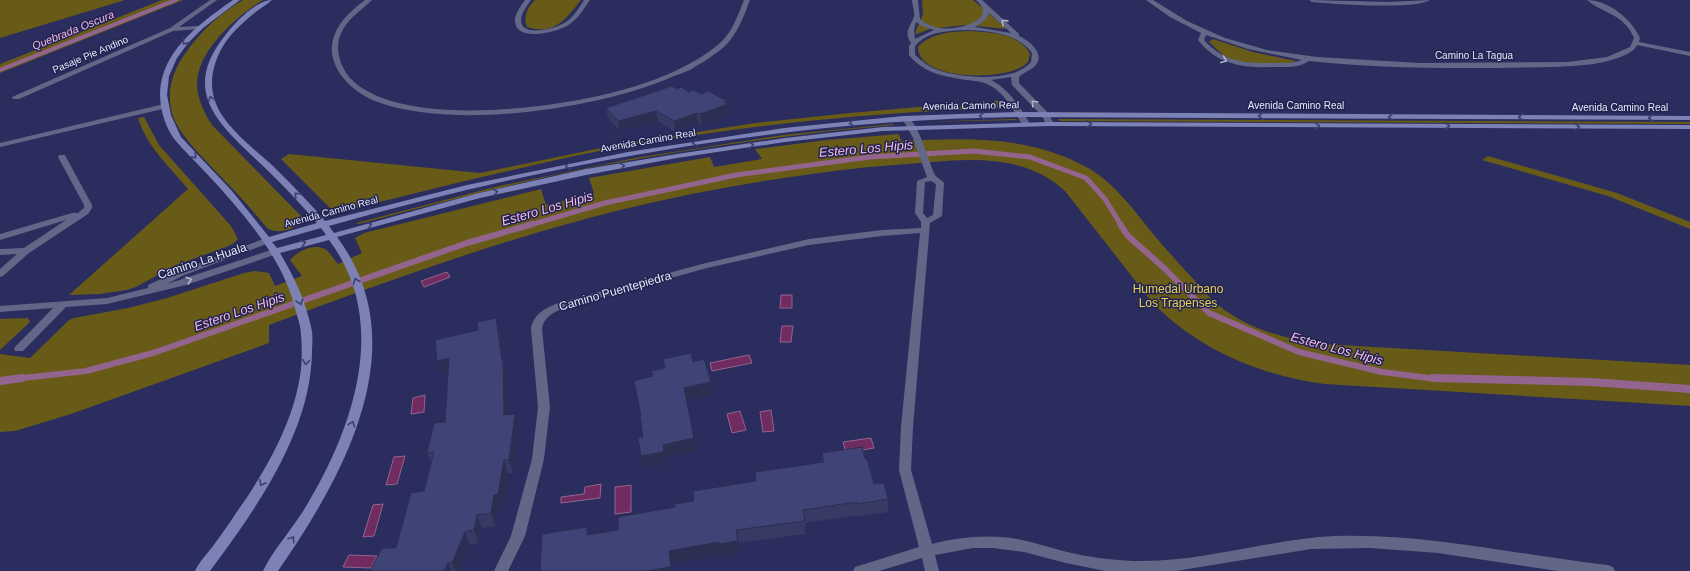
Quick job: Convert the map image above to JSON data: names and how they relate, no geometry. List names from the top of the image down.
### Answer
{
  "streets": {
    "main road": ["Avenida Camino Real"],
    "street": [
      "Pasaje Pie Andino",
      "Camino La Tagua",
      "Camino La Huala",
      "Camino Puentepiedra"
    ]
  },
  "crossings": [
    ["Avenida Camino Real", "Camino La Huala"]
  ],
  "water": ["Quebrada Oscura", "Estero Los Hipis"],
  "parks": ["Humedal Urbano Los Trapenses"]
}
